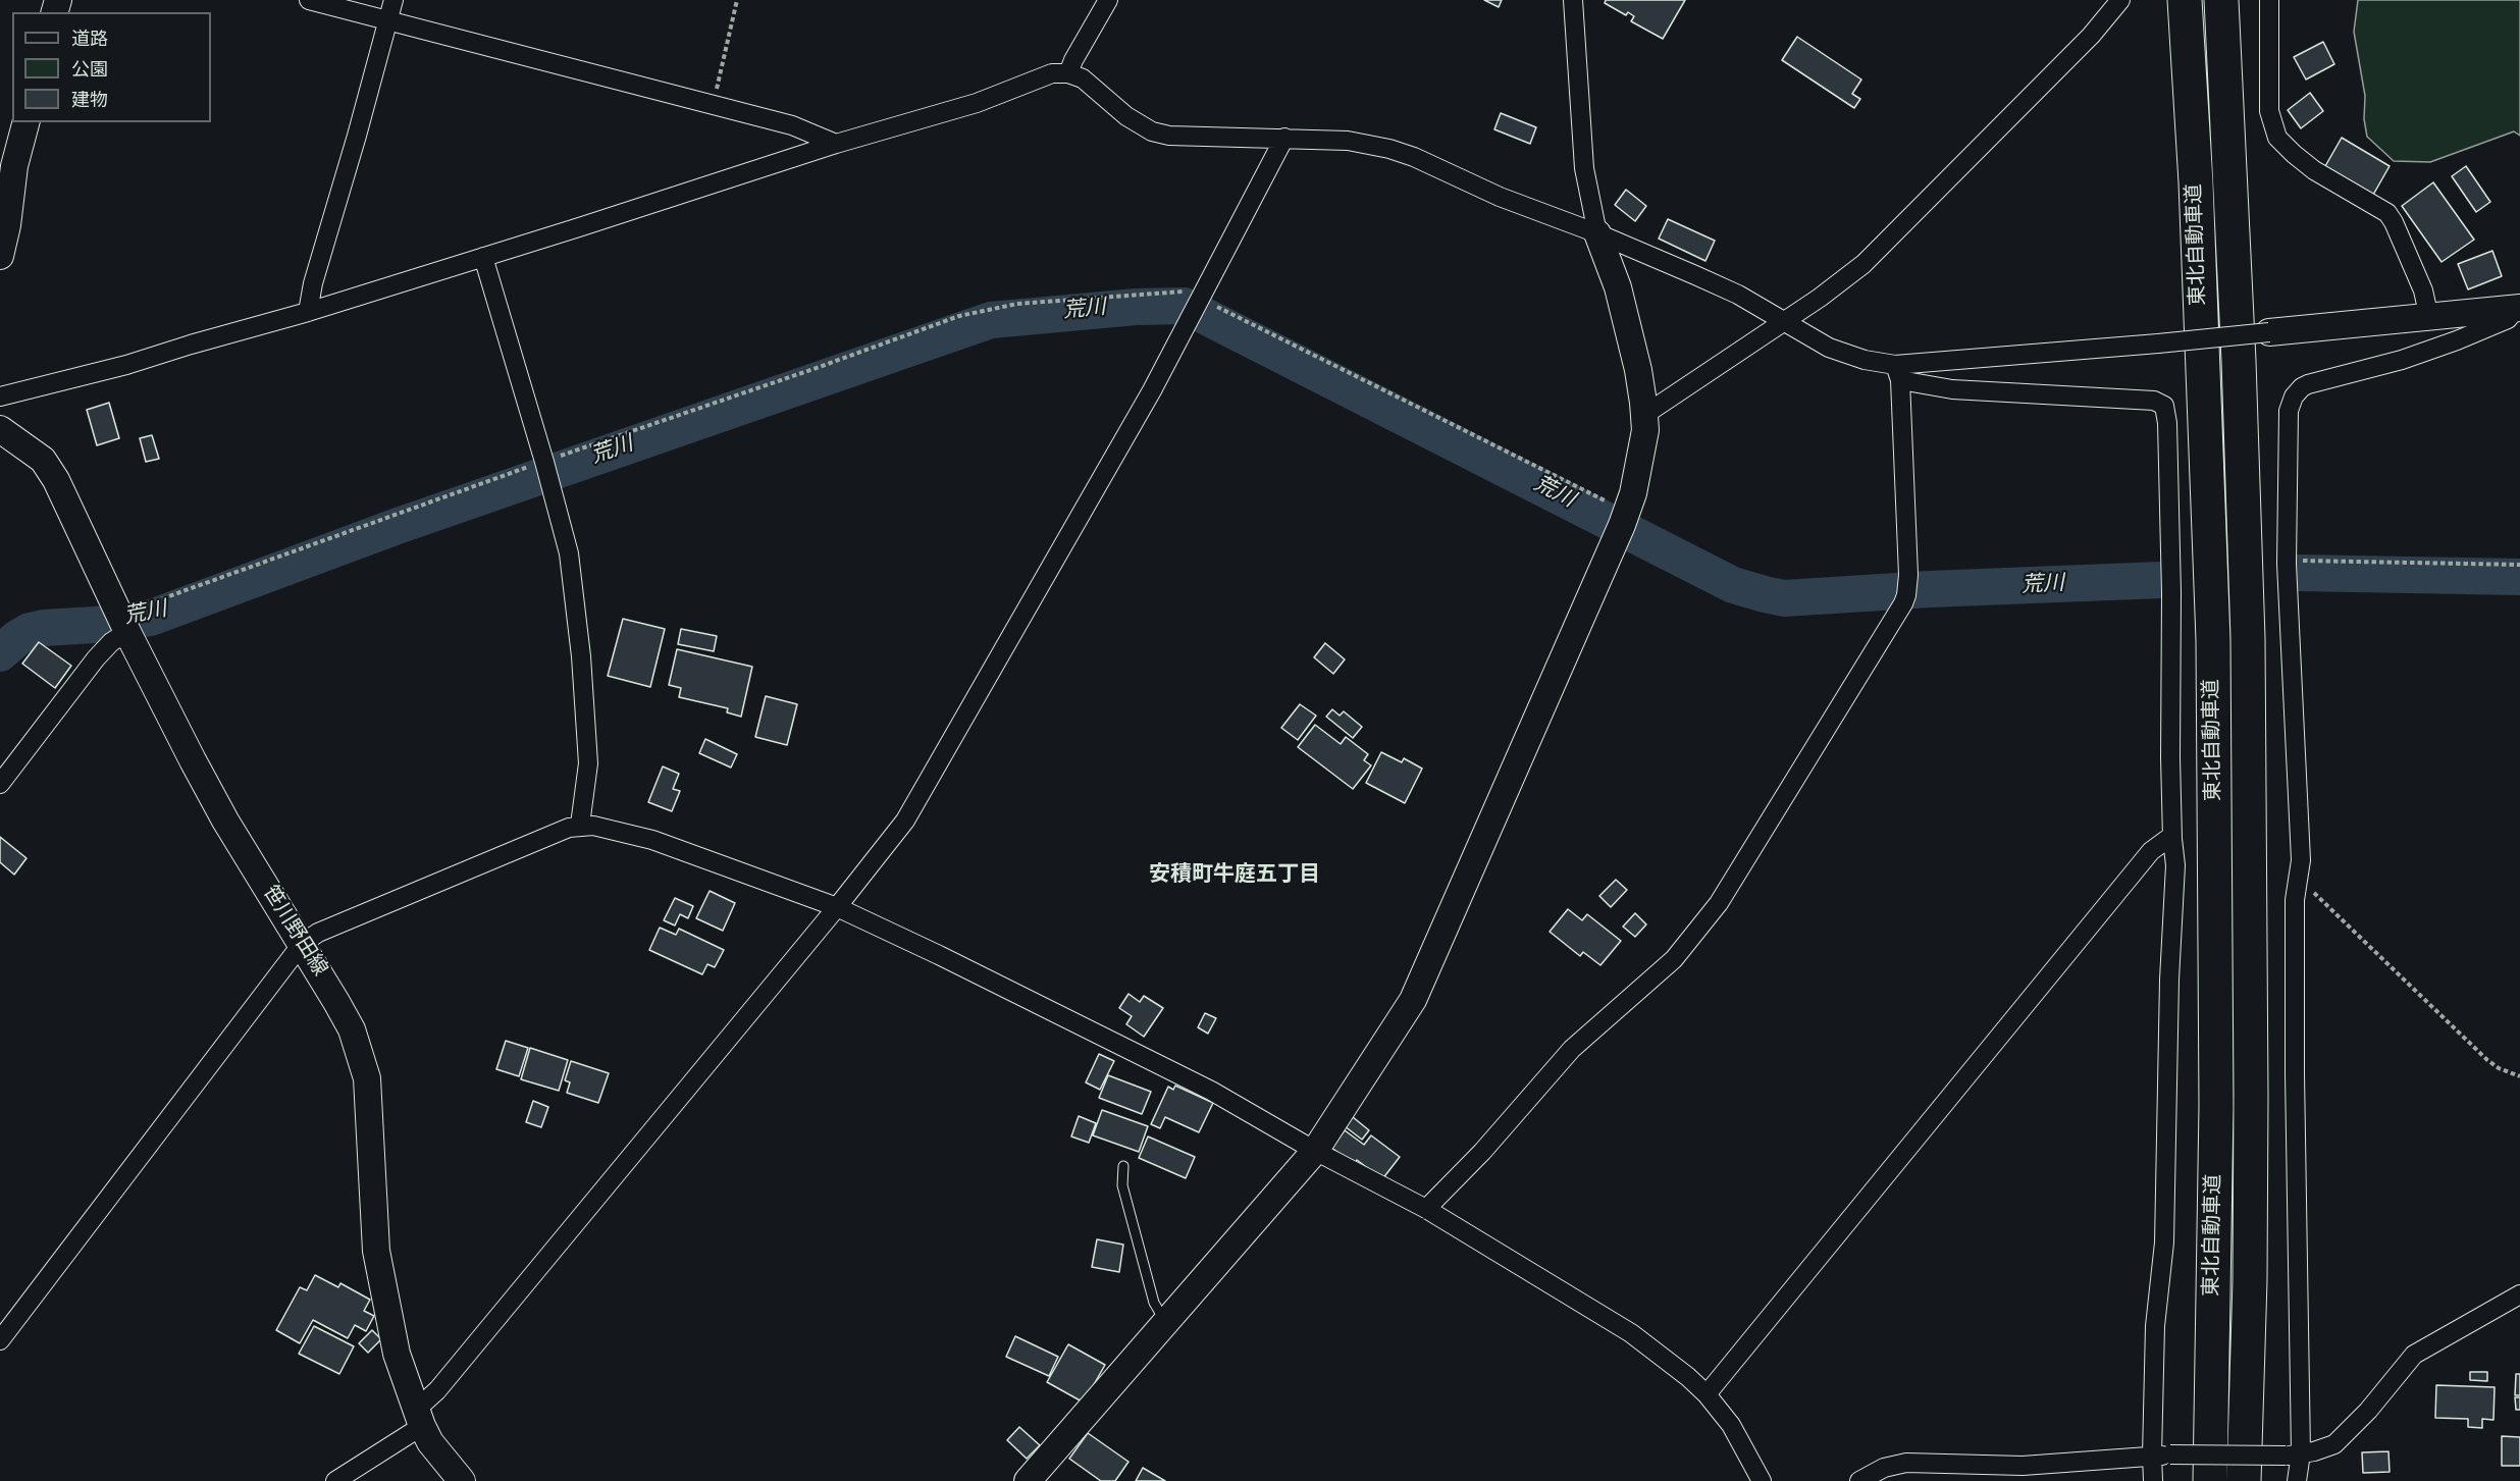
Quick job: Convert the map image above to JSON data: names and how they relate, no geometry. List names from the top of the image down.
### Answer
{
  "streets": {
    "highway": ["東北自動車道"],
    "street": ["笹川野田線"]
  },
  "districts": ["安積町牛庭五丁目"],
  "water": ["荒川"],
  "legend": ["道路", "公園", "建物"]
}
